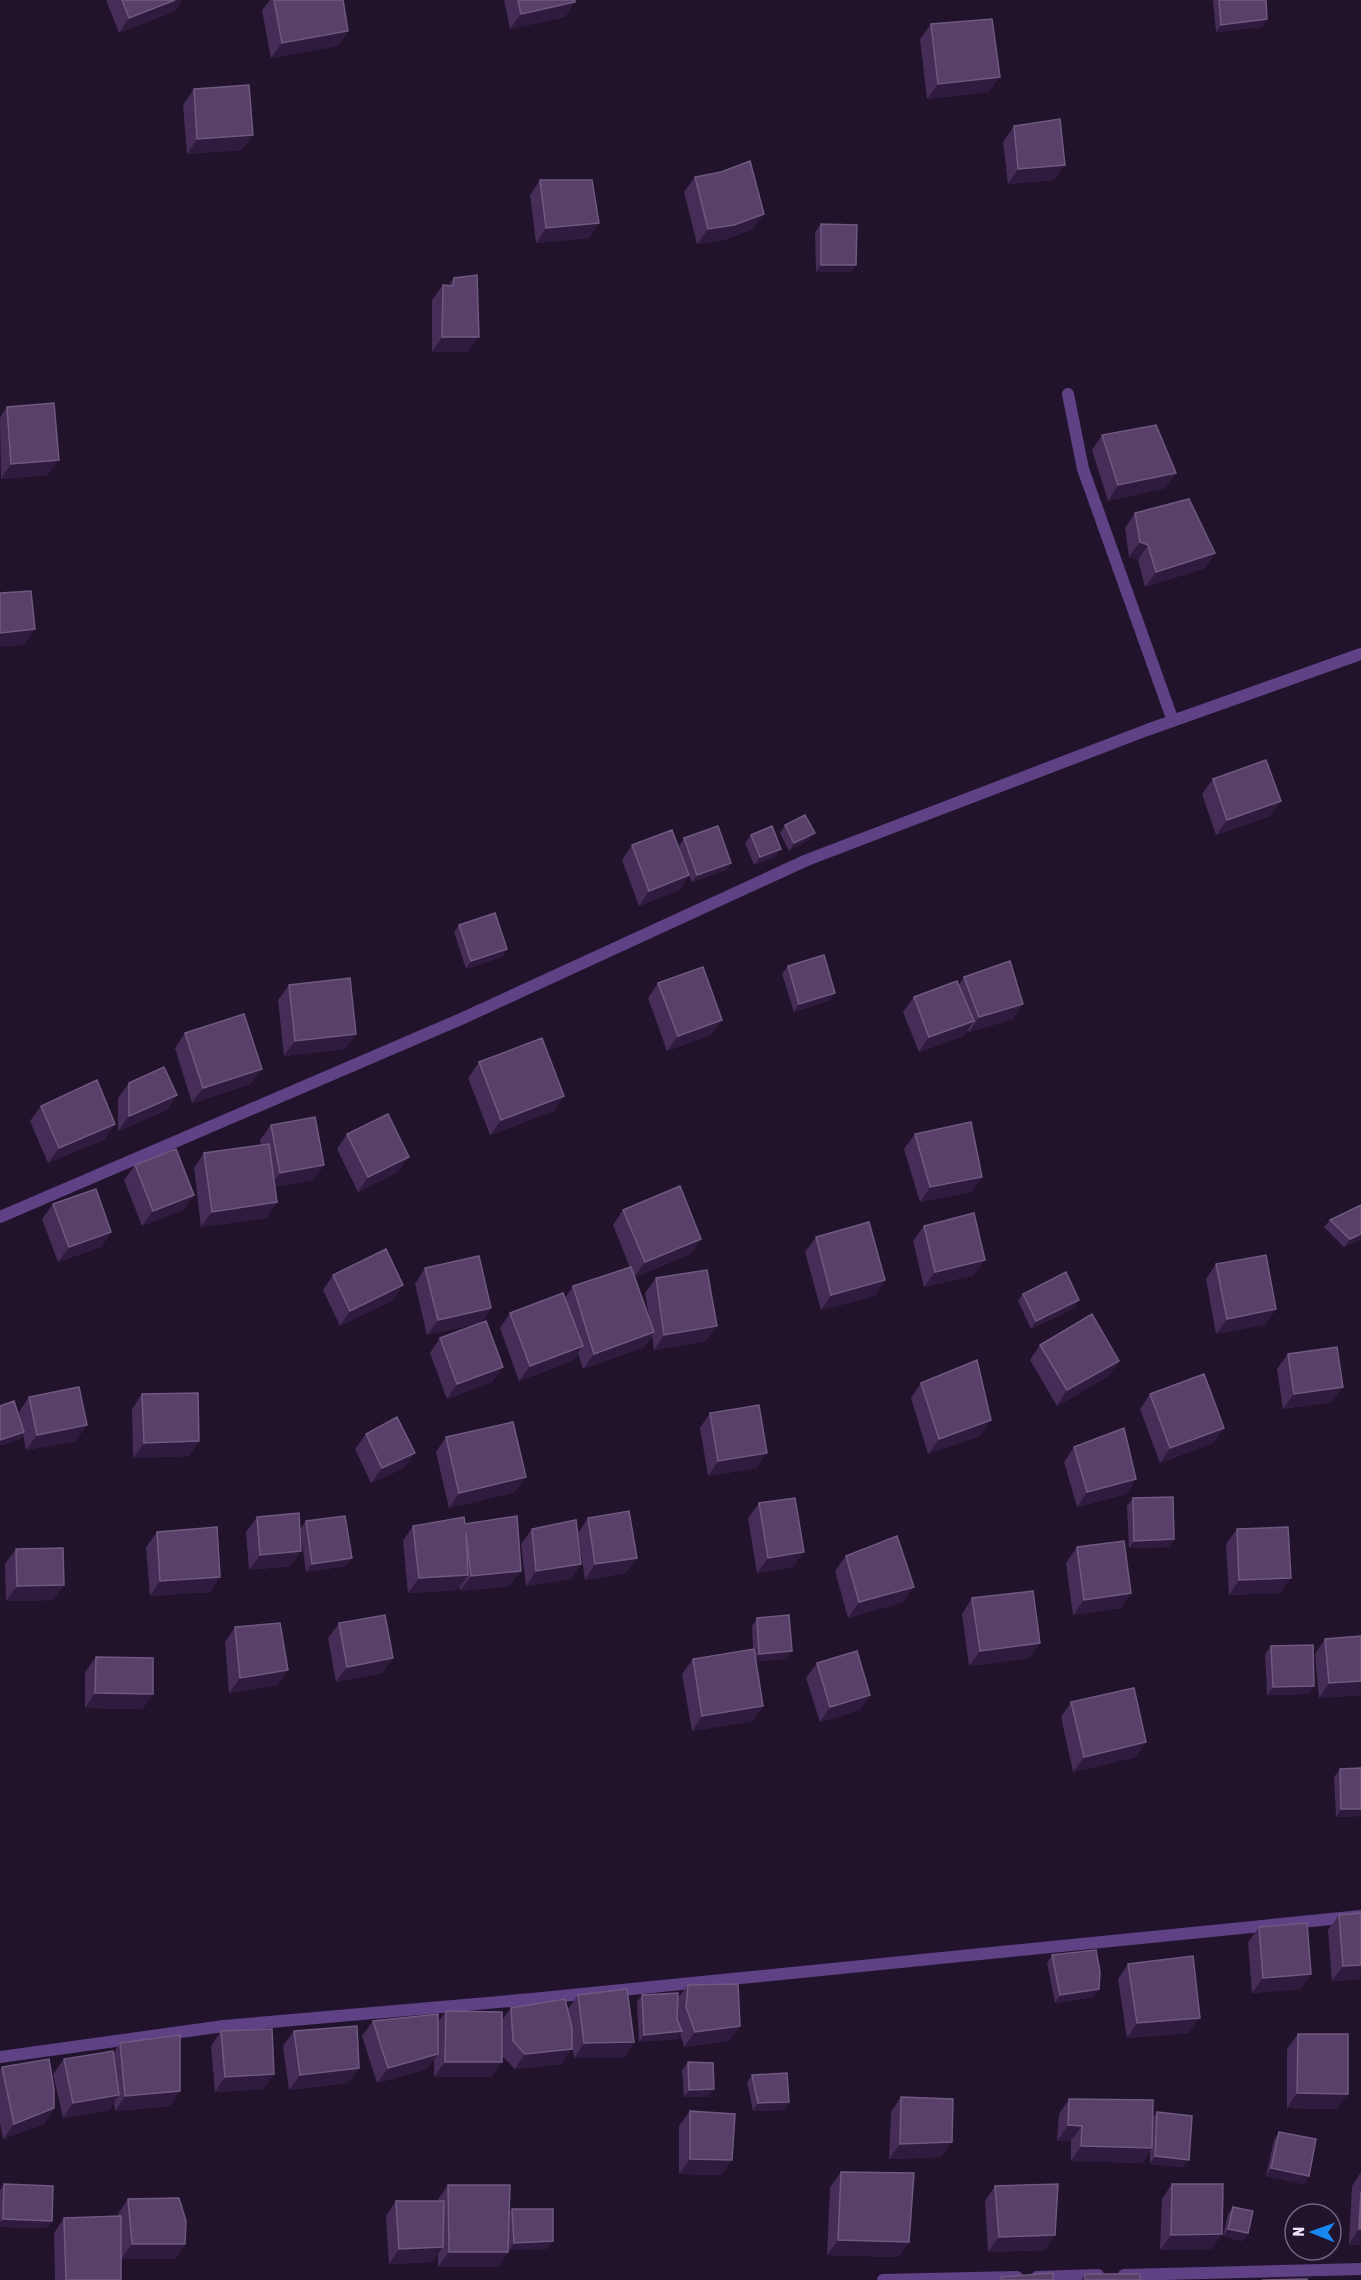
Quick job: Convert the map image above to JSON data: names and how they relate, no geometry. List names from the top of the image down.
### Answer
{
  "north": "left"
}
